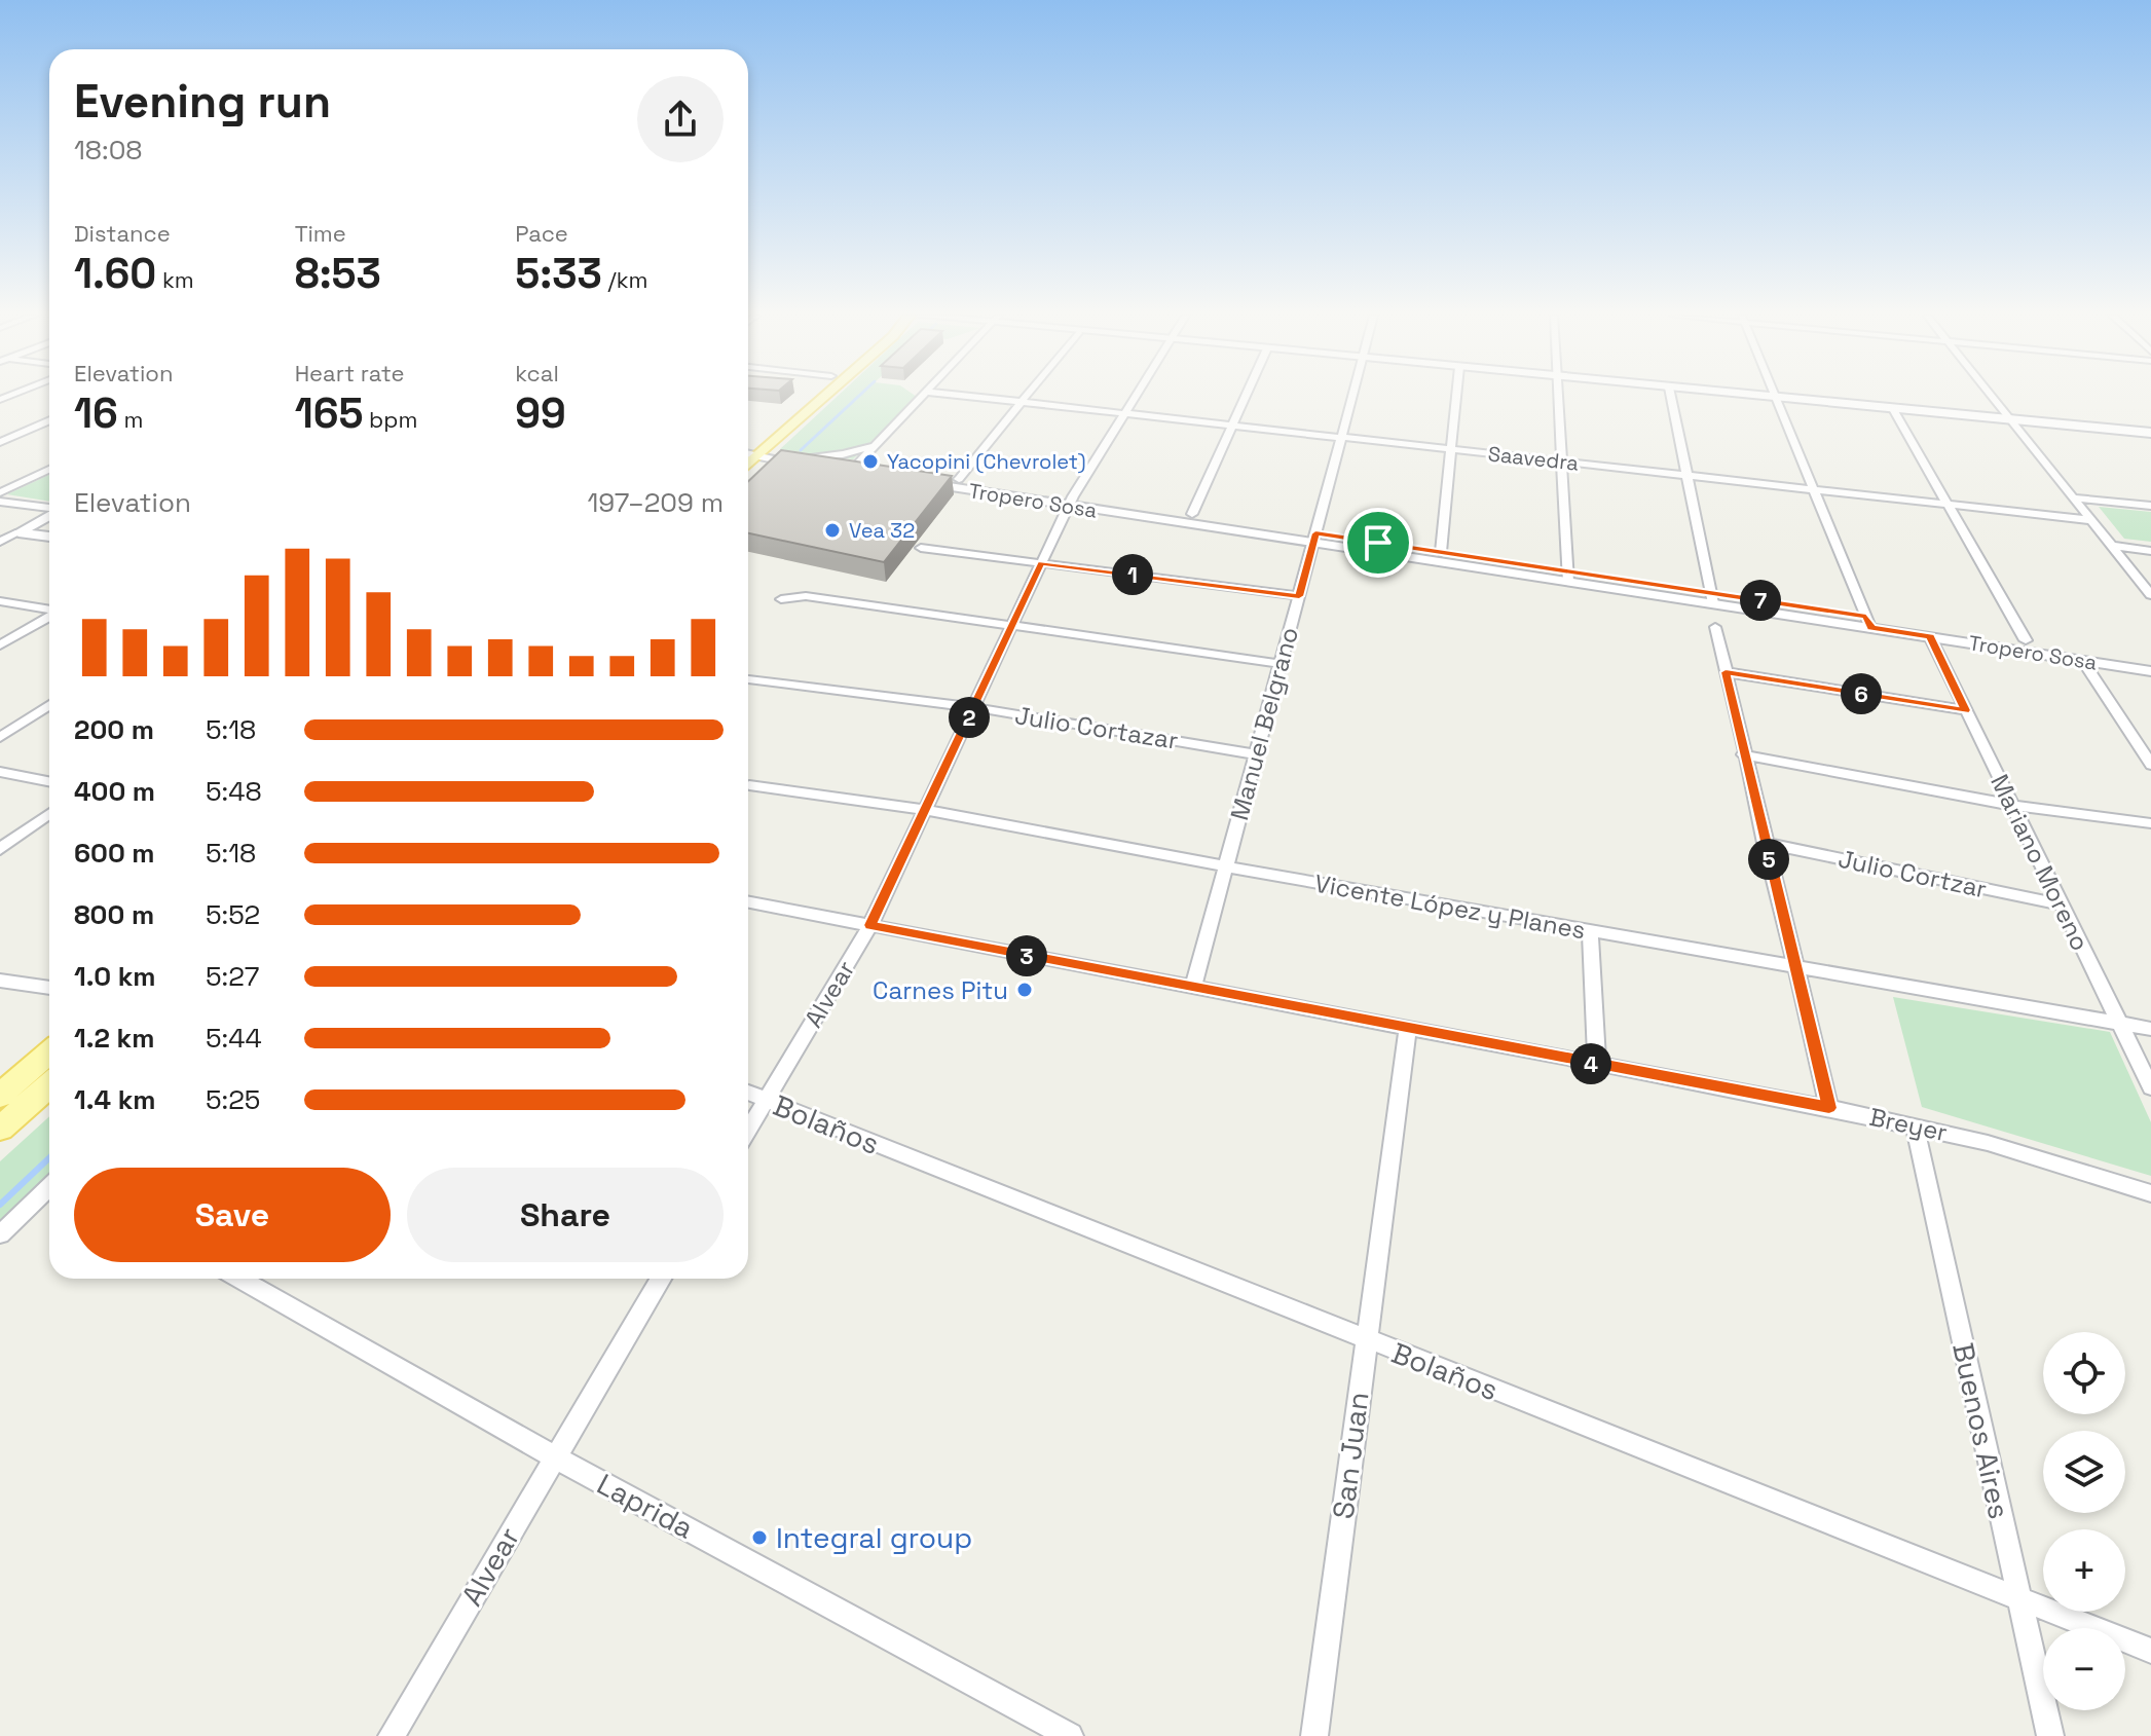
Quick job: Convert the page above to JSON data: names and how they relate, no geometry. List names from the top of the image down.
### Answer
{
  "streets": {
    "street": [
      "Saavedra",
      "Tropero Sosa",
      "Manuel Belgrano",
      "Julio Cortazar",
      "Mariano Moreno",
      "Julio Cortzar",
      "Vicente López y Planes",
      "Alvear",
      "Bolaños",
      "Breyer",
      "Buenos Aires",
      "San Juan",
      "Laprida"
    ]
  },
  "crossings": [
    ["Saavedra", "Manuel Belgrano"],
    ["Saavedra", "Alvear"],
    ["Tropero Sosa", "Manuel Belgrano"],
    ["Tropero Sosa", "Mariano Moreno"],
    ["Tropero Sosa", "Alvear"],
    ["Manuel Belgrano", "Julio Cortazar"],
    ["Manuel Belgrano", "Vicente López y Planes"],
    ["Manuel Belgrano", "Breyer"],
    ["Julio Cortazar", "Alvear"],
    ["Mariano Moreno", "Julio Cortzar"],
    ["Mariano Moreno", "Vicente López y Planes"],
    ["Vicente López y Planes", "Alvear"],
    ["Alvear", "Bolaños"],
    ["Alvear", "Breyer"],
    ["Alvear", "Laprida"],
    ["Bolaños", "Buenos Aires"],
    ["Bolaños", "San Juan"],
    ["Breyer", "Buenos Aires"],
    ["Breyer", "San Juan"]
  ],
  "places": [
    "Yacopini (Chevrolet)",
    "Vea 32",
    "Carnes Pitu",
    "Integral group"
  ],
  "page": {
    "heading": ["Evening run", "18:08"],
    "stats": [
      ["Distance", "1.60 km"],
      ["Time", "8:53"],
      ["Pace", "5:33 /km"],
      ["Elevation", "16 m"],
      ["Heart rate", "165 bpm"],
      ["kcal", "99"]
    ],
    "chart": ["Elevation", "197–209 m"],
    "pins": [
      "1",
      "7",
      "6",
      "2",
      "5",
      "3",
      "4"
    ],
    "list": [
      {
        "name": "200 m",
        "note": "5:18"
      },
      {
        "name": "400 m",
        "note": "5:48"
      },
      {
        "name": "600 m",
        "note": "5:18"
      },
      {
        "name": "800 m",
        "note": "5:52"
      },
      {
        "name": "1.0 km",
        "note": "5:27"
      },
      {
        "name": "1.2 km",
        "note": "5:44"
      },
      {
        "name": "1.4 km",
        "note": "5:25"
      }
    ],
    "buttons": ["Save", "Share"],
    "map_buttons": ["+", "−"]
  }
}
